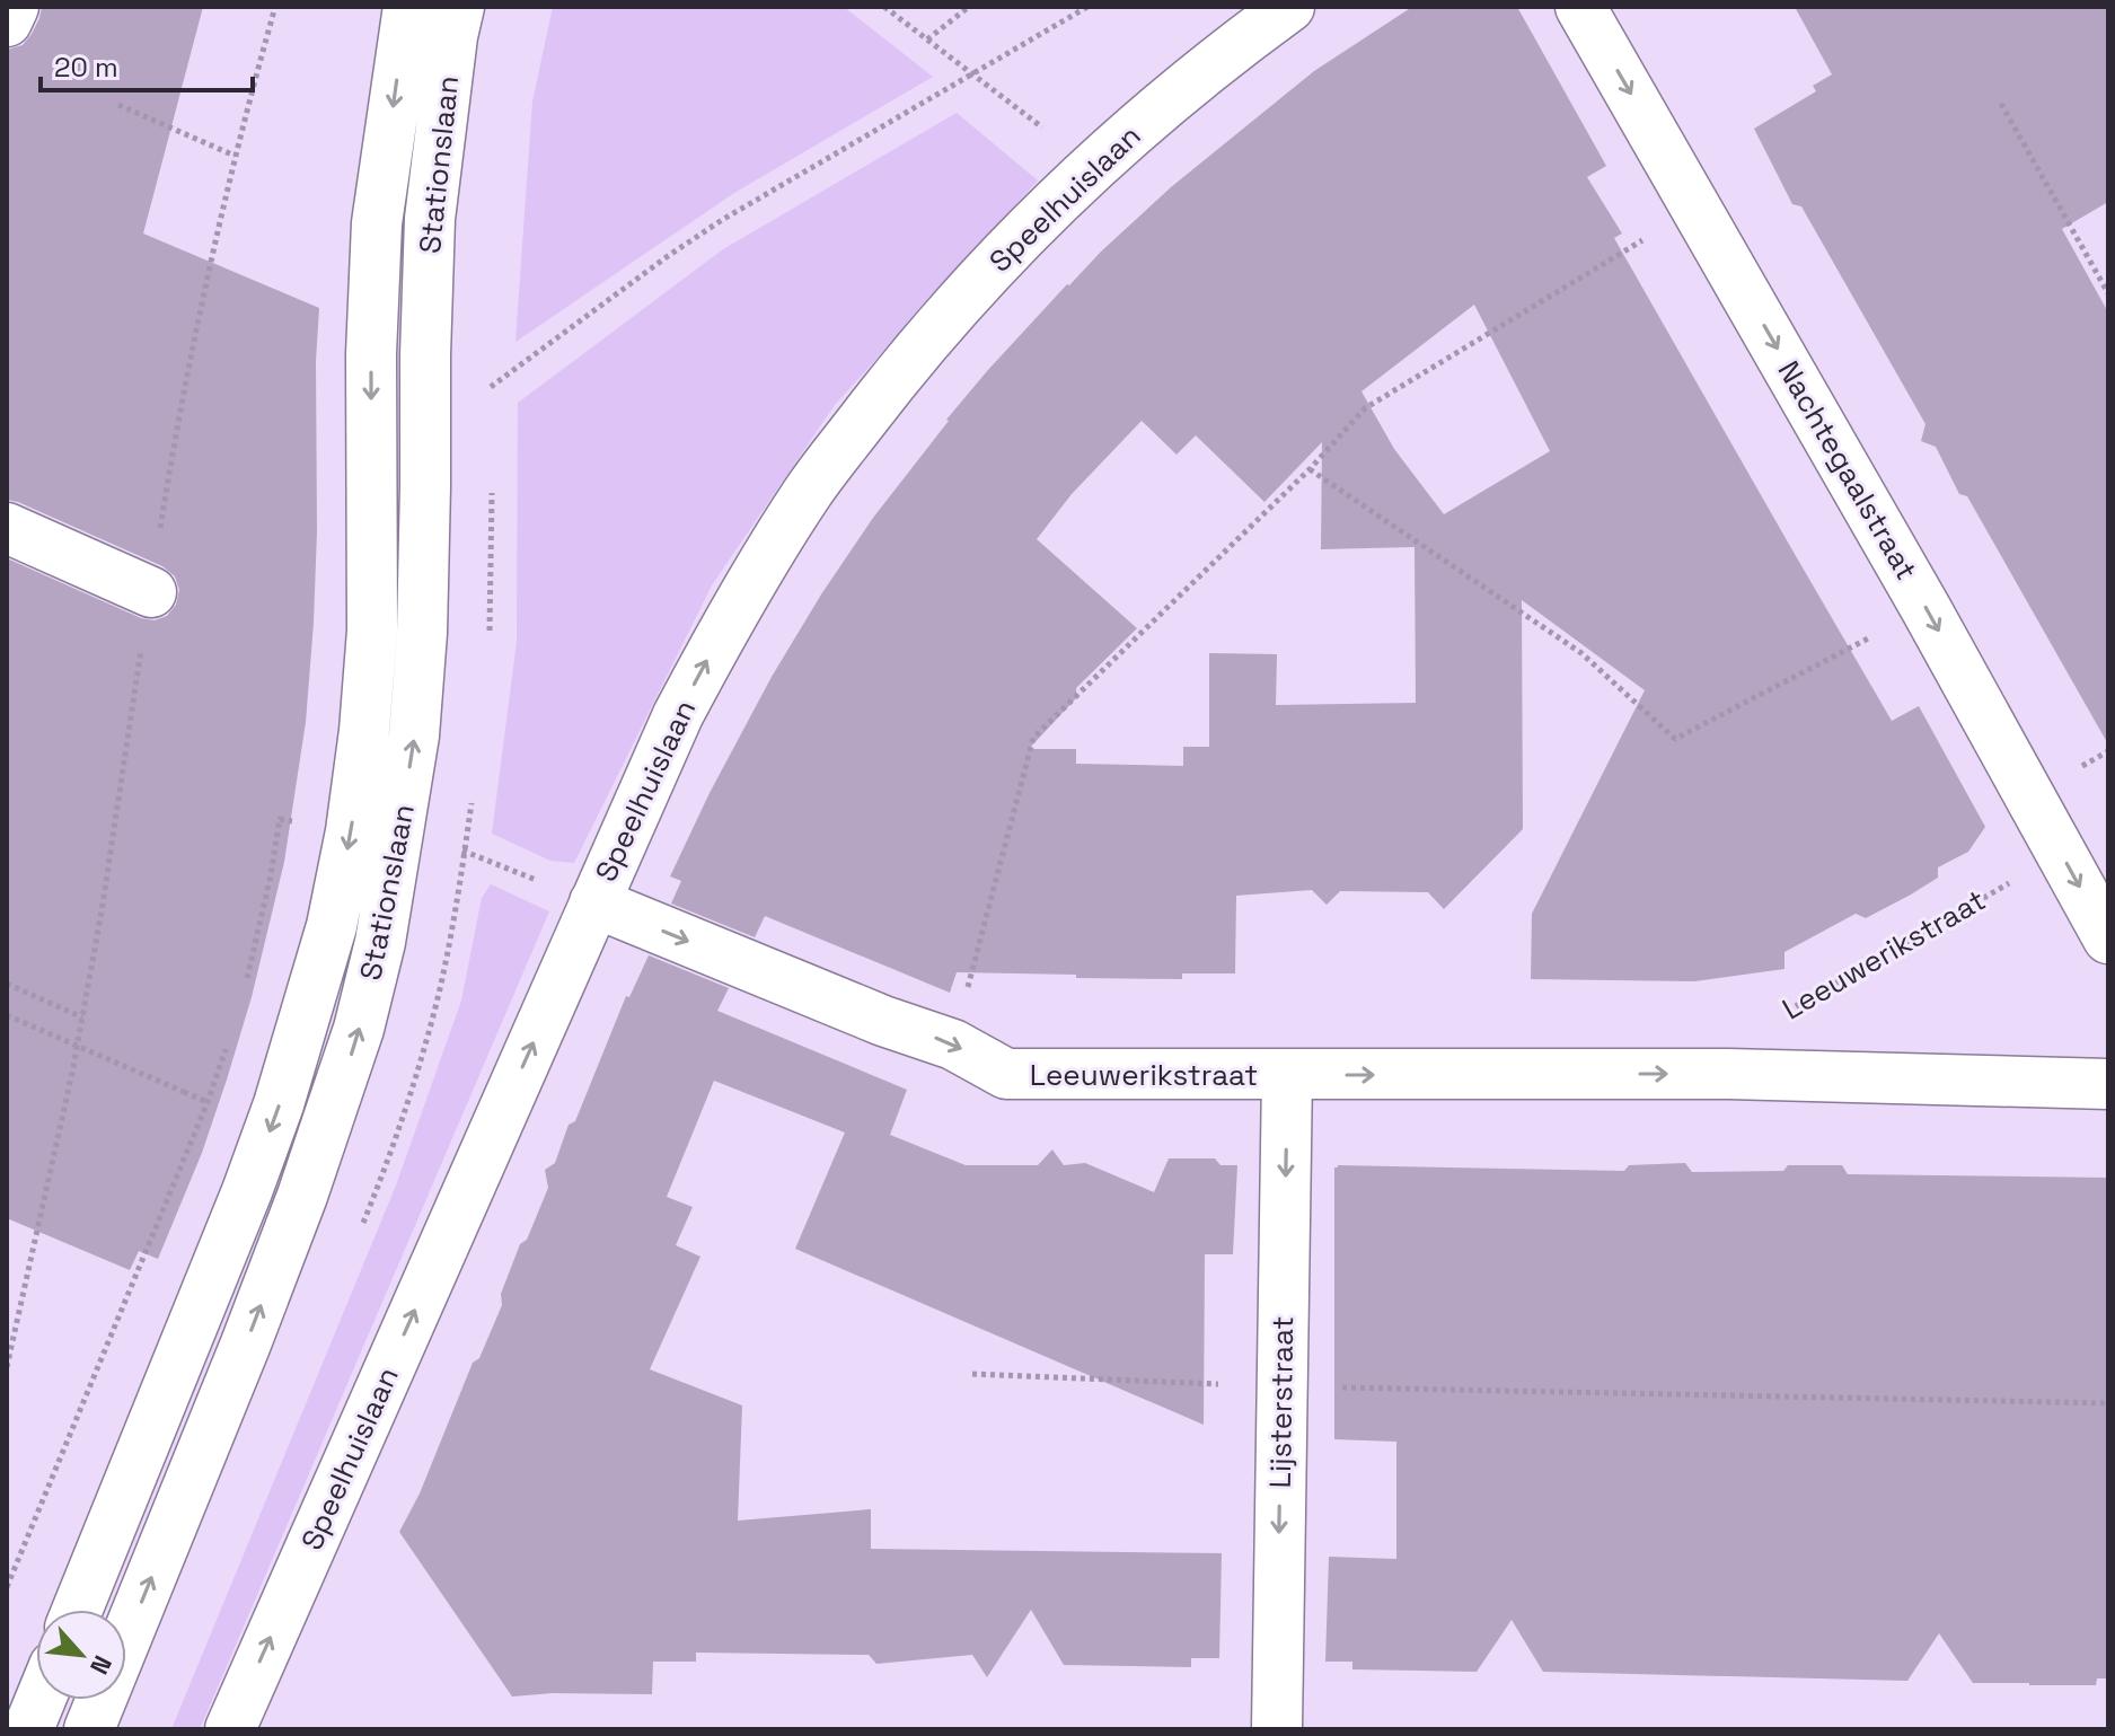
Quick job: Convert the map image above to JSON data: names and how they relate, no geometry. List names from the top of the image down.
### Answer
{
  "streets": {
    "street": [
      "Stationslaan",
      "Speelhuislaan",
      "Nachtegaalstraat",
      "Leeuwerikstraat",
      "Lijsterstraat"
    ]
  },
  "crossings": [
    ["Speelhuislaan", "Leeuwerikstraat"],
    ["Nachtegaalstraat", "Leeuwerikstraat"],
    ["Leeuwerikstraat", "Lijsterstraat"]
  ],
  "one_way": [
    "Speelhuislaan",
    "Nachtegaalstraat",
    "Leeuwerikstraat",
    "Lijsterstraat"
  ],
  "scale_bar": "20 m",
  "north": "bottom right"
}
